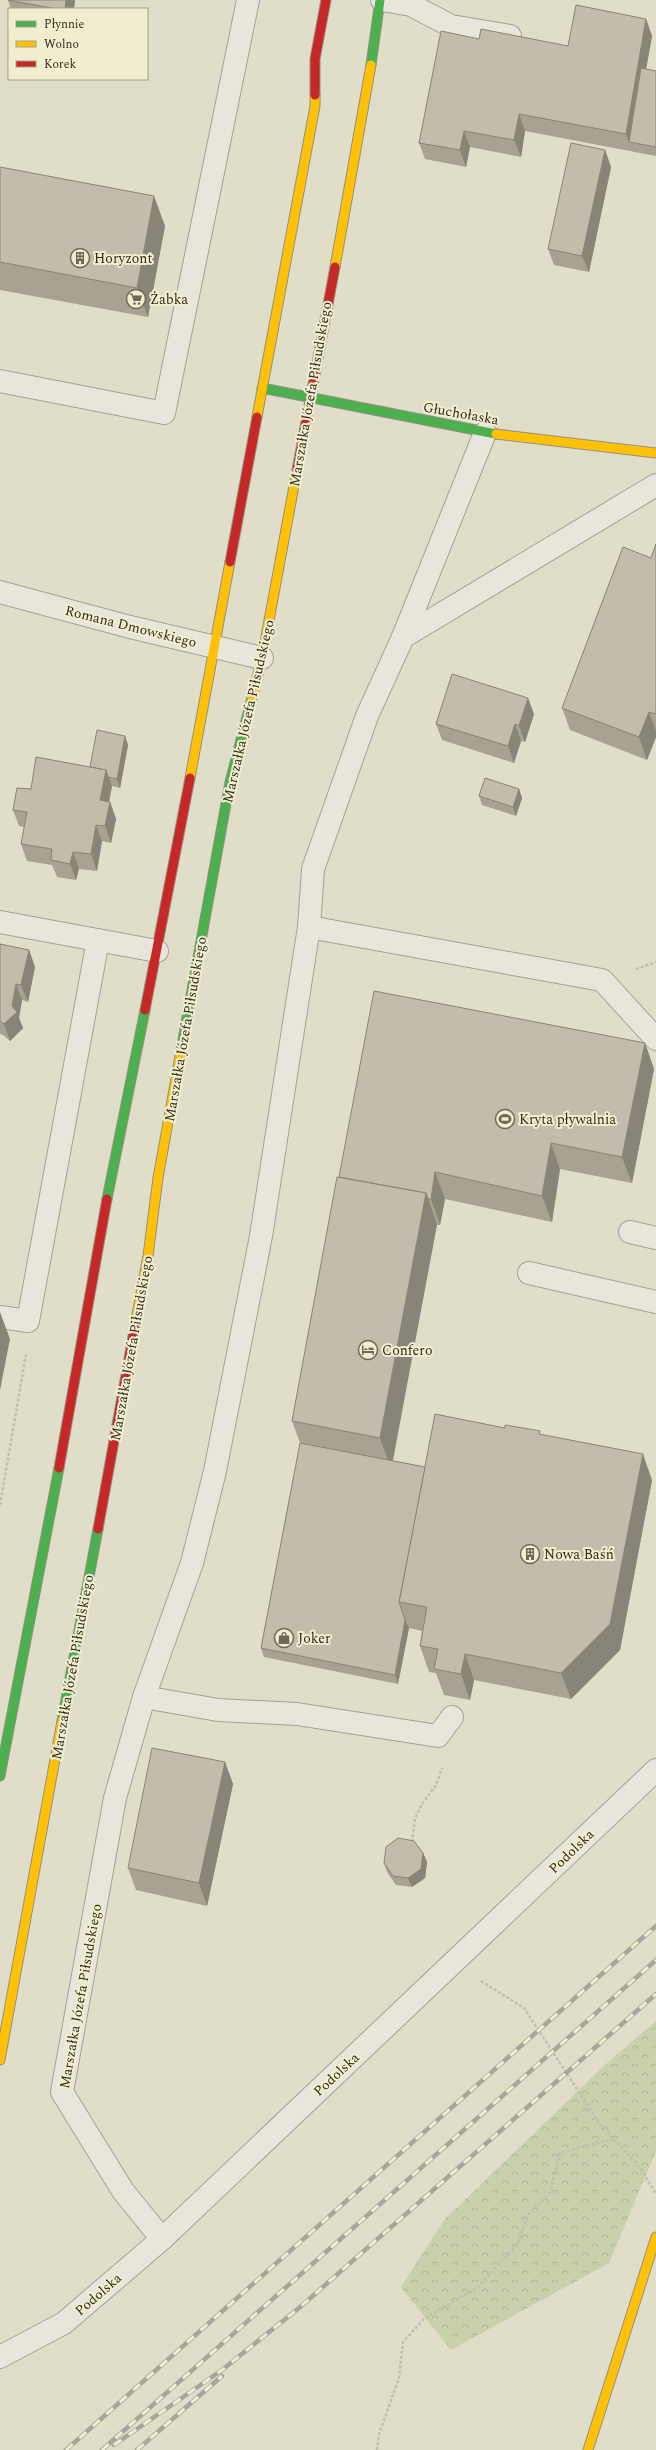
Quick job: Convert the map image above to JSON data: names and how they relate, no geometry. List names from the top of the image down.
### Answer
{
  "streets": {
    "main road": ["Marszałka Józefa Piłsudskiego", "Głuchołaska"],
    "street": ["Romana Dmowskiego", "Podolska"]
  },
  "crossings": [
    ["Marszałka Józefa Piłsudskiego", "Głuchołaska"],
    ["Marszałka Józefa Piłsudskiego", "Romana Dmowskiego"],
    ["Marszałka Józefa Piłsudskiego", "Podolska"]
  ],
  "places": {
    "building": ["Horyzont", "Nowa Baśń"],
    "supermarket": ["Żabka"],
    "sports": ["Kryta pływalnia"],
    "hotel": ["Confero"],
    "shop": ["Joker"]
  },
  "legend": ["Płynnie", "Wolno", "Korek"]
}
